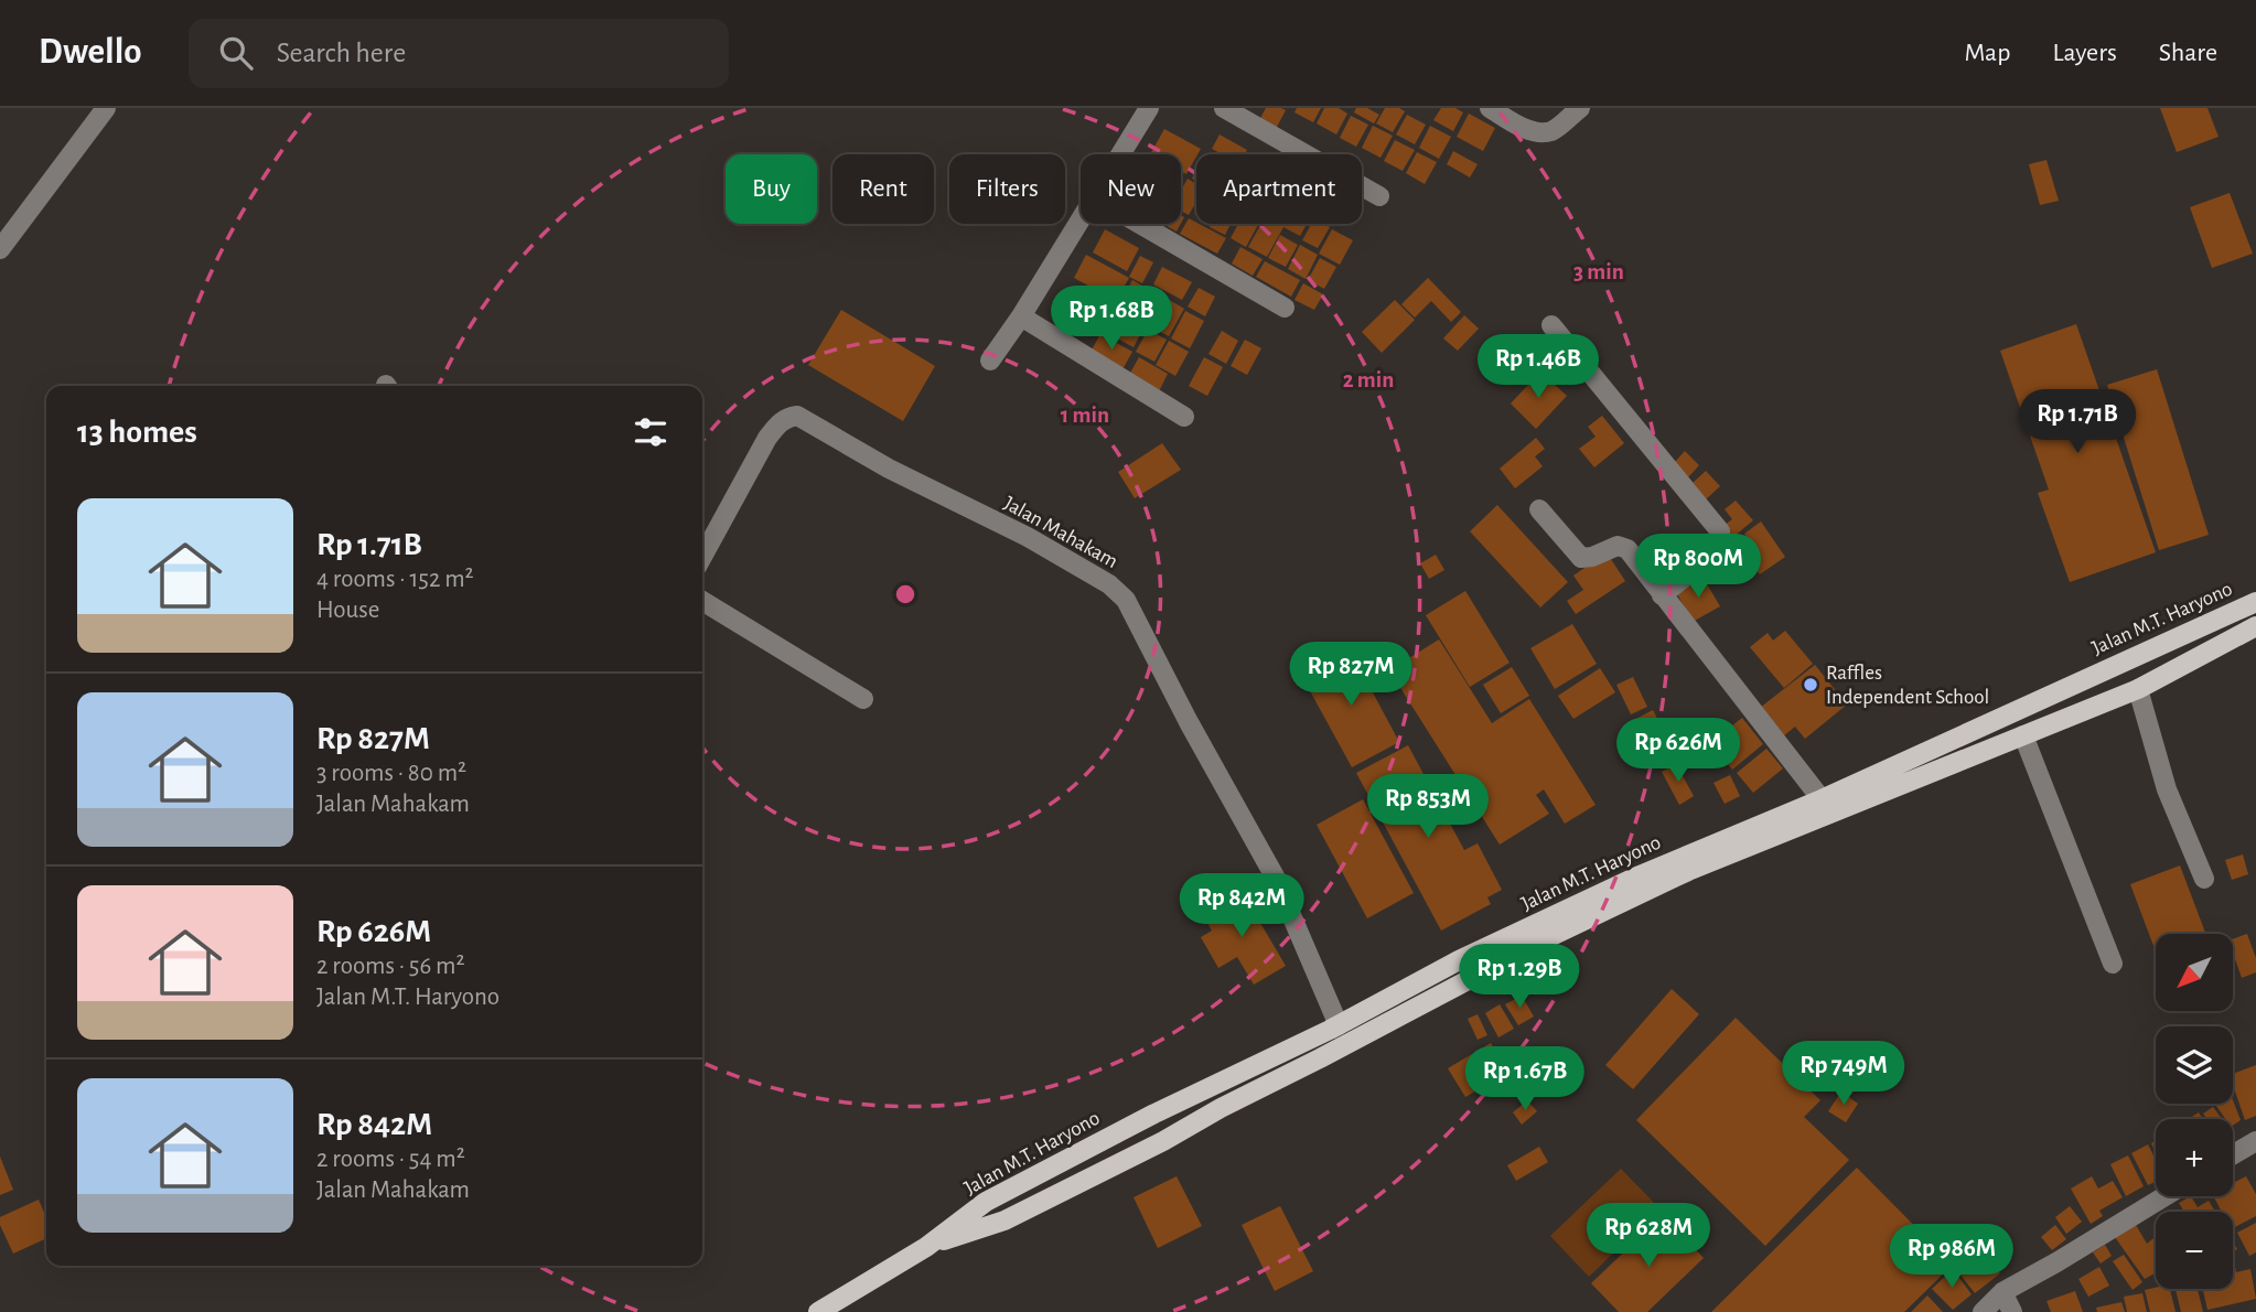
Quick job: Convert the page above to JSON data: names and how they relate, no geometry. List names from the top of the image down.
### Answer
{
  "streets": {
    "main road": ["Jalan M.T. Haryono"],
    "street": ["Jalan Mahakam"]
  },
  "crossings": [
    ["Jalan Mahakam", "Jalan M.T. Haryono"]
  ],
  "places": ["Raffles Independent School"],
  "north": "bottom left",
  "page": {
    "header": "Dwello",
    "search": "Search here",
    "nav": ["Map", "Layers", "Share"],
    "chip": [
      "Buy",
      "Rent",
      "Filters",
      "New",
      "Apartment"
    ],
    "price": [
      "Rp 1.68B",
      "Rp 1.46B",
      "Rp 1.71B",
      "Rp 800M",
      "Rp 827M",
      "Rp 626M",
      "Rp 853M",
      "Rp 842M",
      "Rp 1.29B",
      "Rp 749M",
      "Rp 1.67B",
      "Rp 628M",
      "Rp 986M"
    ],
    "heading": "13 homes",
    "list": [
      {
        "name": "Rp 1.71B",
        "note": "4 rooms · 152 m² · House"
      },
      {
        "name": "Rp 827M",
        "note": "3 rooms · 80 m² · Jalan Mahakam"
      },
      {
        "name": "Rp 626M",
        "note": "2 rooms · 56 m² · Jalan M.T. Haryono"
      },
      {
        "name": "Rp 842M",
        "note": "2 rooms · 54 m² · Jalan Mahakam"
      }
    ],
    "map_buttons": ["+", "−"]
  },
  "rings": ["3 min", "2 min", "1 min"]
}
